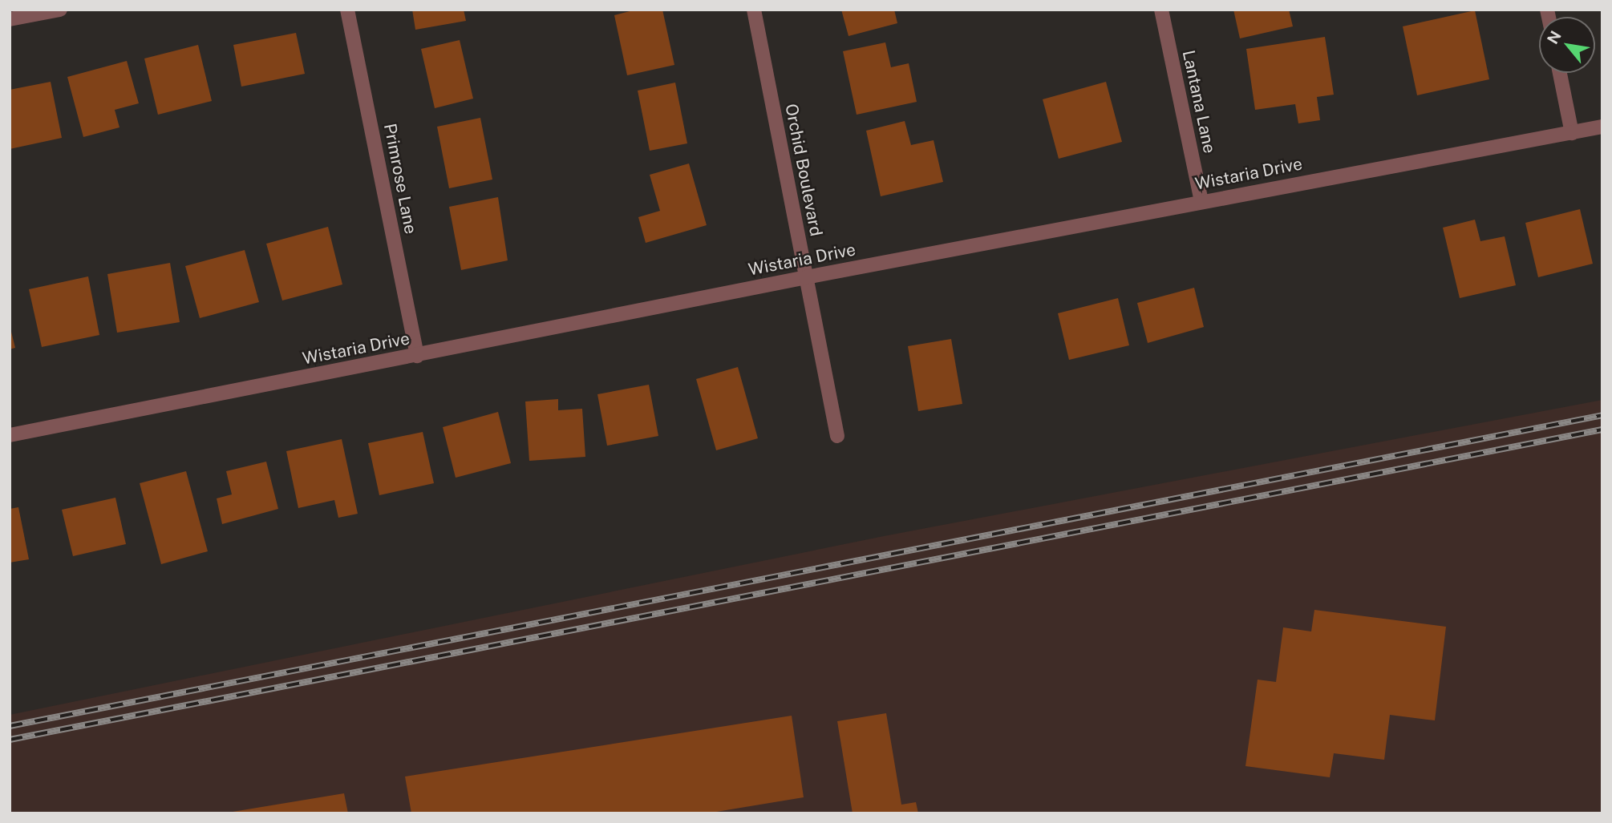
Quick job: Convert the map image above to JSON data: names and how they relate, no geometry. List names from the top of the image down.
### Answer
{
  "streets": {
    "street": [
      "Lantana Lane",
      "Orchid Boulevard",
      "Wistaria Drive",
      "Primrose Lane"
    ]
  },
  "crossings": [
    ["Lantana Lane", "Wistaria Drive"],
    ["Orchid Boulevard", "Wistaria Drive"],
    ["Wistaria Drive", "Primrose Lane"]
  ],
  "north": "top left"
}
